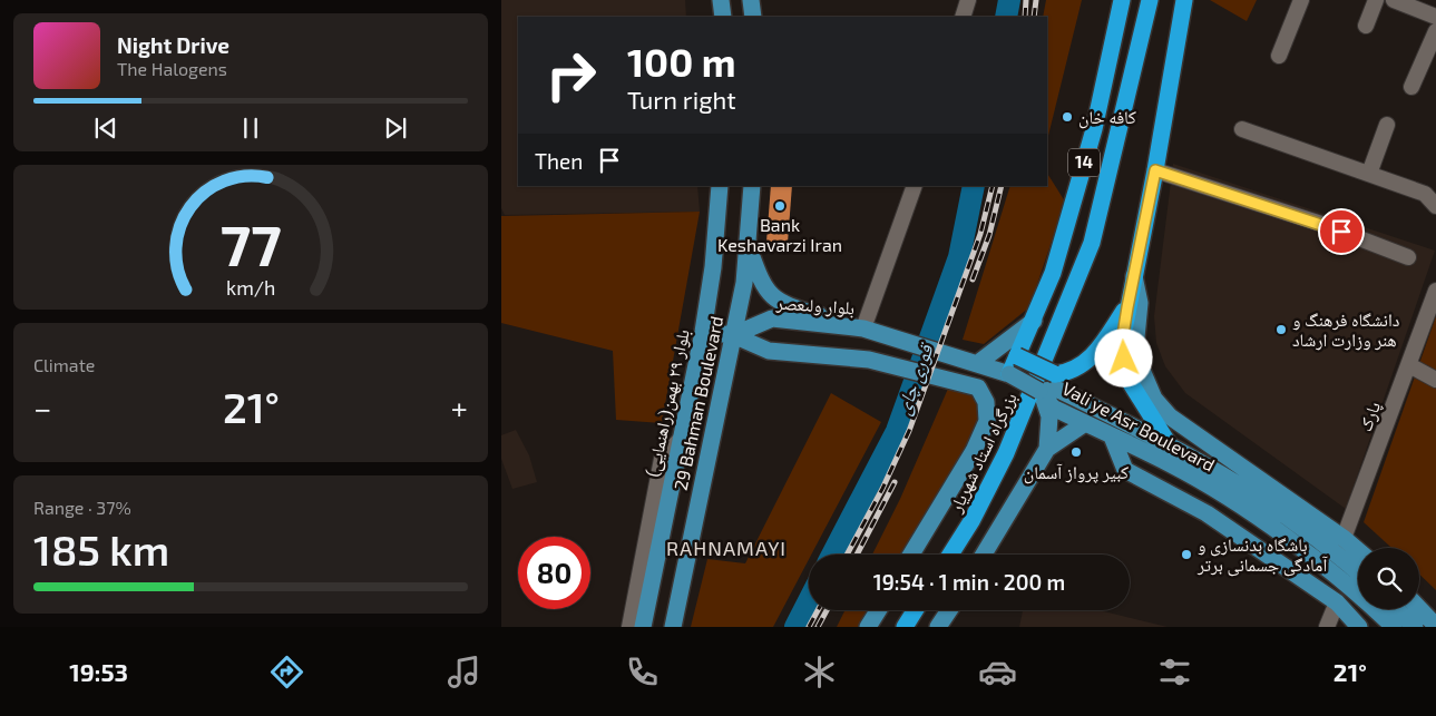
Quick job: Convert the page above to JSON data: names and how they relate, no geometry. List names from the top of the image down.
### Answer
{
  "streets": {
    "highway": ["14", "بزرگراه استاد شهریار"],
    "main road": [
      "بلوار ولىعصر",
      "بلوار ٢٩ بهمن(راهنمایی)",
      "29 Bahman Boulevard",
      "Vali ye Asr Boulevard"
    ],
    "street": ["پارک"]
  },
  "crossings": [
    ["بلوار ولىعصر", "29 Bahman Boulevard"],
    ["بلوار ولىعصر", "Vali ye Asr Boulevard"],
    ["پارک", "Vali ye Asr Boulevard"]
  ],
  "districts": ["RAHNAMAYI"],
  "water": ["قوری چای"],
  "places": [
    "کافه خان",
    "Bank Keshavarzi Iran",
    "دانشگاه فرهنگ و هنر وزارت ارشاد",
    "کبیر پرواز آسمان",
    "باشگاه بدنسازی و آمادگی جسمانی برتر"
  ],
  "page": {
    "turn": ["100 m", "Turn right"],
    "song": ["Night Drive", "The Halogens"],
    "then": "Then",
    "tile": [
      "Climate",
      ["Range · 37%", "185 km"]
    ],
    "heat": ["−", "21°", "+"],
    "limit": "80",
    "trip": "19:54 · 1 min · 200 m",
    "tabs": ["19:53", "21°"],
    "gauge": ["77", "km/h"]
  }
}
